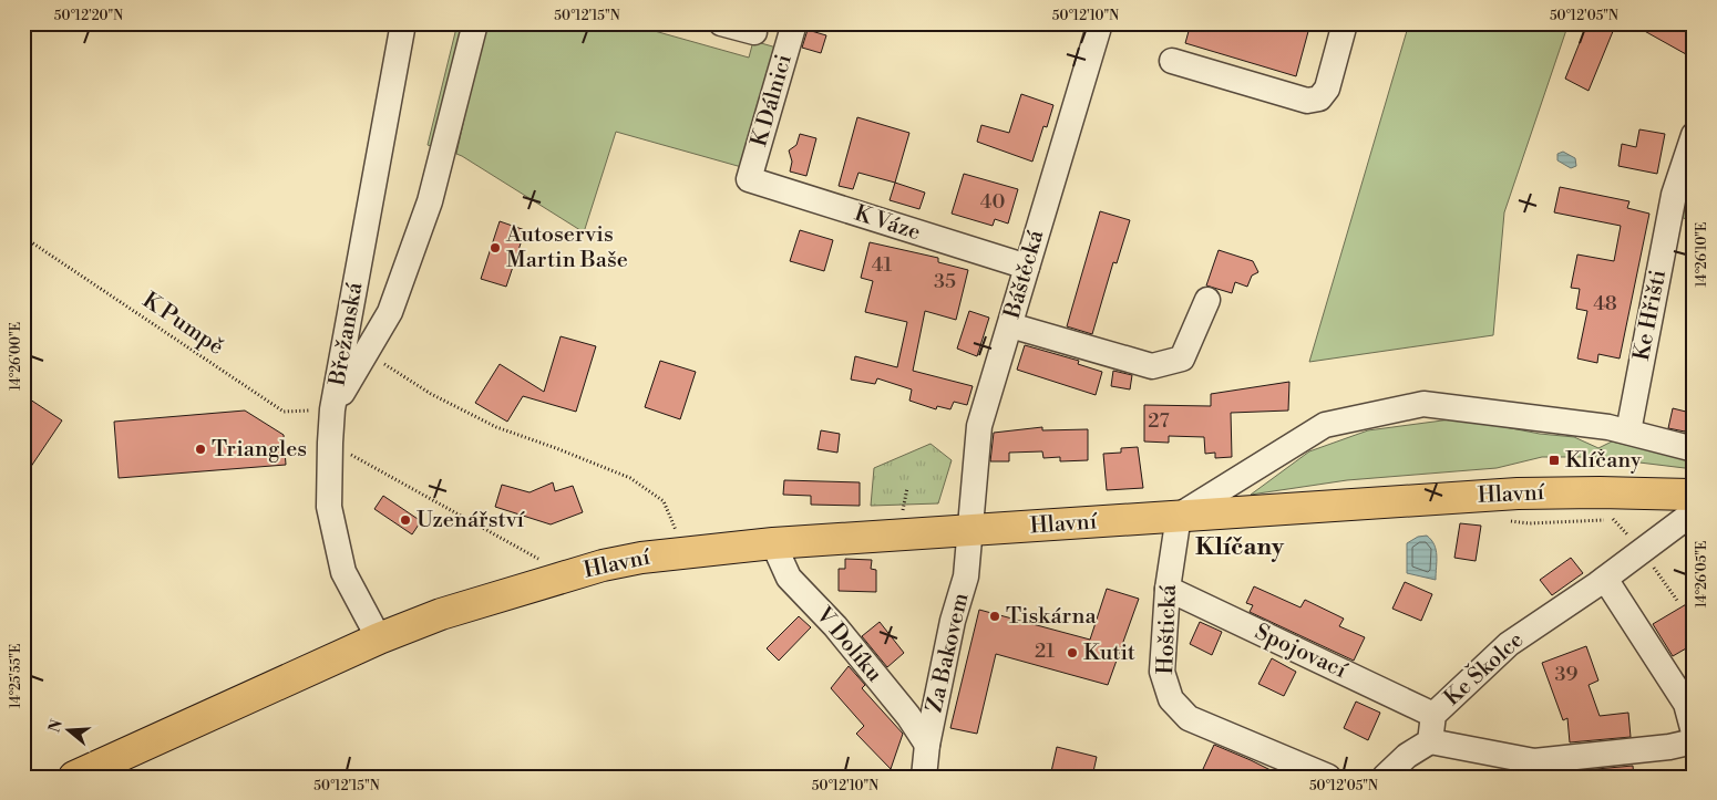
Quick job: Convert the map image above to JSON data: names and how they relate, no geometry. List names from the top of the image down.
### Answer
{
  "streets": {
    "main road": ["Hlavní"],
    "street": [
      "K Dálnici",
      "K Váze",
      "Báštěcká",
      "Ke Hřišti",
      "Břežanská",
      "Hoštická",
      "V Dolíku",
      "Spojovací",
      "Za Bakovem",
      "Ke Školce"
    ],
    "path": ["K Pumpě"]
  },
  "crossings": [
    ["K Dálnici", "K Váze"],
    ["K Váze", "Báštěcká"],
    ["Báštěcká", "Hlavní"],
    ["Báštěcká", "Za Bakovem"],
    ["K Pumpě", "Břežanská"],
    ["Břežanská", "Hlavní"],
    ["Hlavní", "Hoštická"],
    ["Hlavní", "V Dolíku"],
    ["Hlavní", "Za Bakovem"],
    ["Hlavní", "Ke Školce"],
    ["Hoštická", "Spojovací"],
    ["V Dolíku", "Za Bakovem"],
    ["Spojovací", "Ke Školce"]
  ],
  "districts": ["Klíčany"],
  "places": {
    "other": [
      "Autoservis Martin Baše",
      "Triangles",
      "Uzenářství",
      "Tiskárna",
      "Kutit"
    ],
    "transit": ["Klíčany"]
  },
  "house_numbers": [
    "40",
    "41",
    "35",
    "48",
    "27",
    "21",
    "39"
  ],
  "north": "left",
  "coordinates": [
    "50°12'20\"N",
    "50°12'15\"N",
    "50°12'10\"N",
    "50°12'05\"N",
    "14°26'10\"E",
    "14°26'00\"E",
    "14°26'05\"E",
    "14°25'55\"E"
  ]
}
